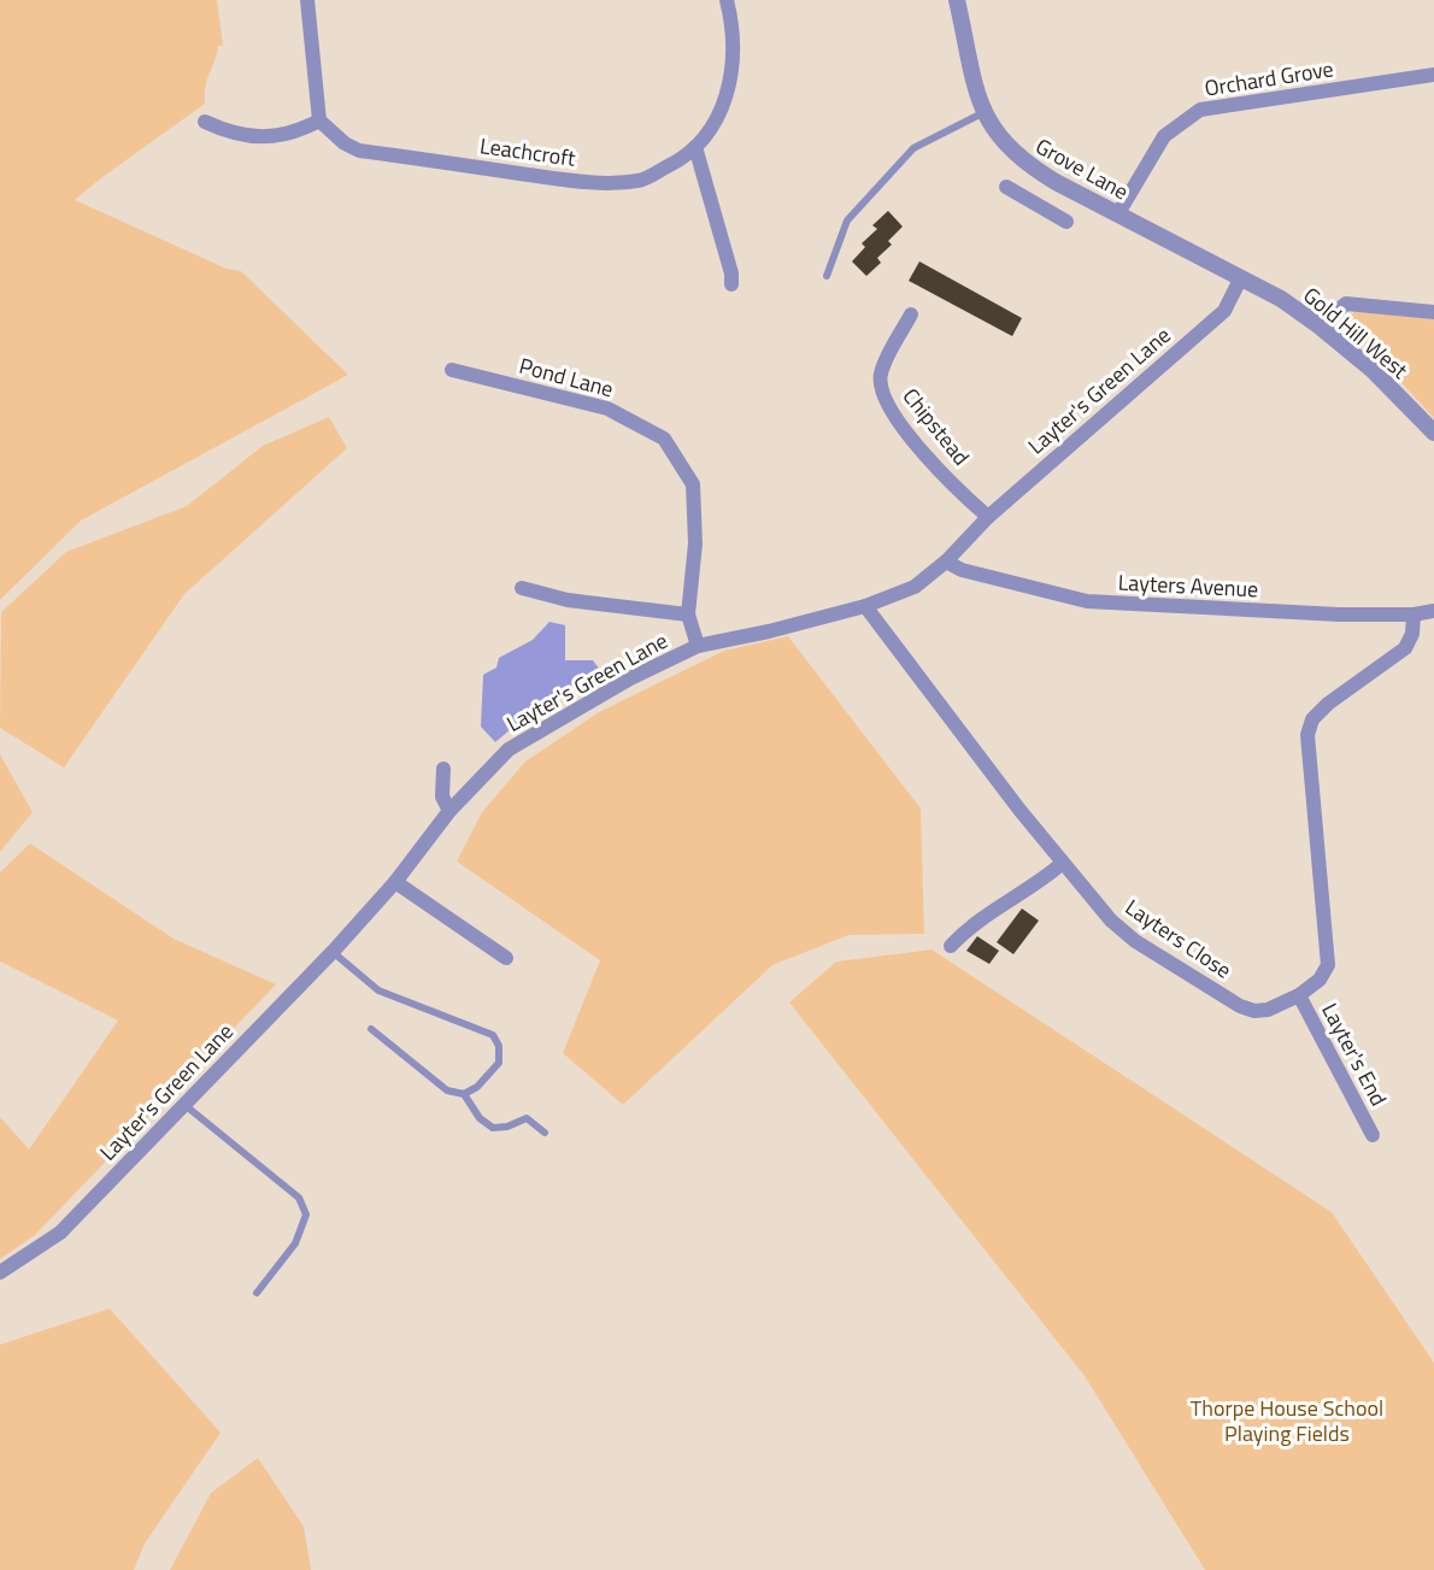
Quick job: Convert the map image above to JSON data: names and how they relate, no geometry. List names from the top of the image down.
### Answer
{
  "streets": {
    "street": [
      "Orchard Grove",
      "Leachcroft",
      "Grove Lane",
      "Gold Hill West",
      "Pond Lane",
      "Layter's Green Lane",
      "Chipstead",
      "Layters Avenue",
      "Layters Close",
      "Layter's End"
    ]
  },
  "crossings": [
    ["Orchard Grove", "Grove Lane"],
    ["Grove Lane", "Gold Hill West"],
    ["Grove Lane", "Layter's Green Lane"],
    ["Gold Hill West", "Layter's Green Lane"],
    ["Pond Lane", "Layter's Green Lane"],
    ["Layter's Green Lane", "Chipstead"],
    ["Layter's Green Lane", "Layters Avenue"],
    ["Layter's Green Lane", "Layters Close"],
    ["Layters Avenue", "Layters Close"],
    ["Layters Close", "Layter's End"]
  ],
  "parks": ["Thorpe House School Playing Fields"]
}
